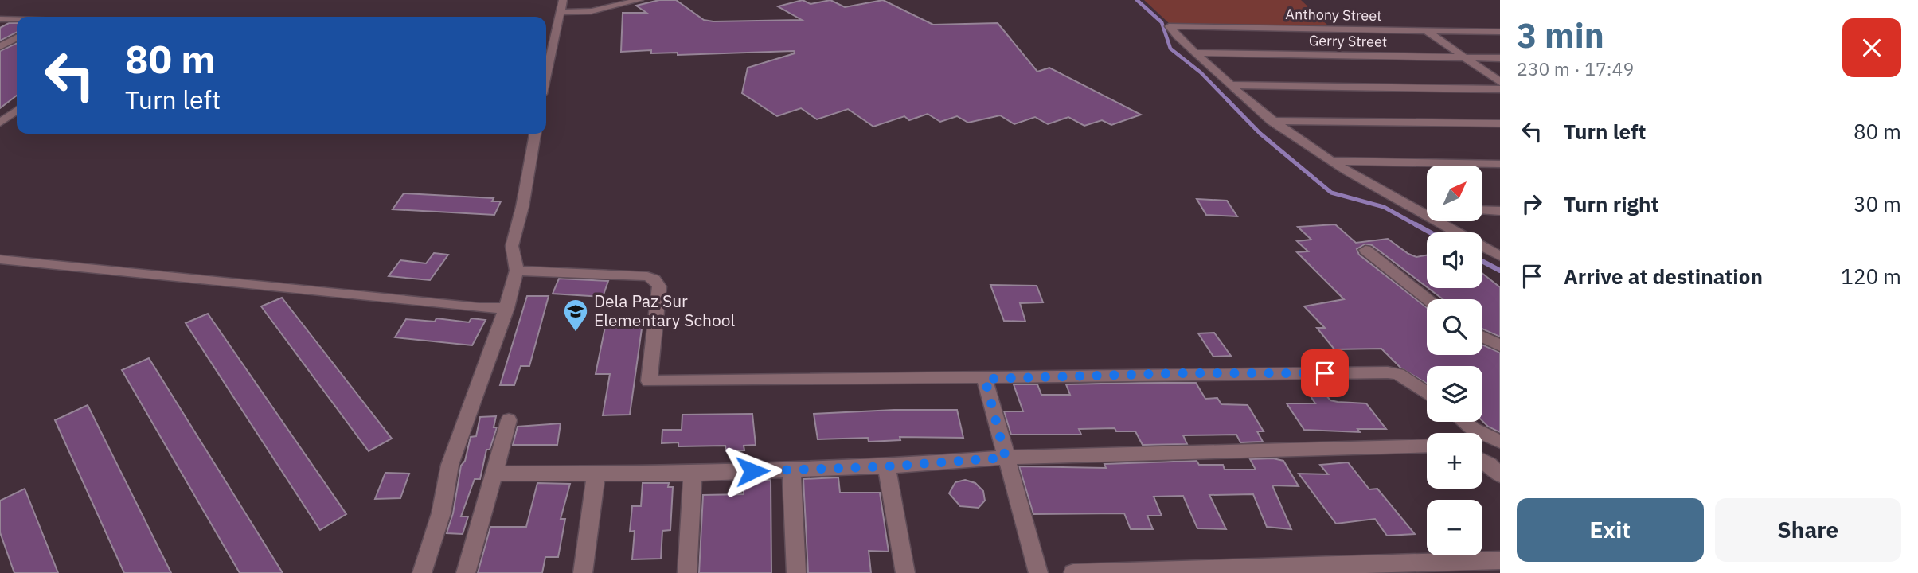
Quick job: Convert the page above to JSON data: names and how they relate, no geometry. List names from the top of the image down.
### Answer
{
  "streets": {
    "street": ["Anthony Street", "Gerry Street"]
  },
  "crossings": [
    ["Anthony Street", "Gerry Street"]
  ],
  "places": {
    "school or university": ["Dela Paz Sur Elementary School"]
  },
  "north": "top right",
  "page": {
    "heading": ["3 min", "230 m · 17:49"],
    "turn": ["80 m", "Turn left"],
    "list": [
      {
        "name": "Turn left",
        "value": "80 m"
      },
      {
        "name": "Turn right",
        "value": "30 m"
      },
      {
        "name": "Arrive at destination",
        "value": "120 m"
      }
    ],
    "map_buttons": ["+", "−"],
    "buttons": ["Exit", "Share"]
  }
}
